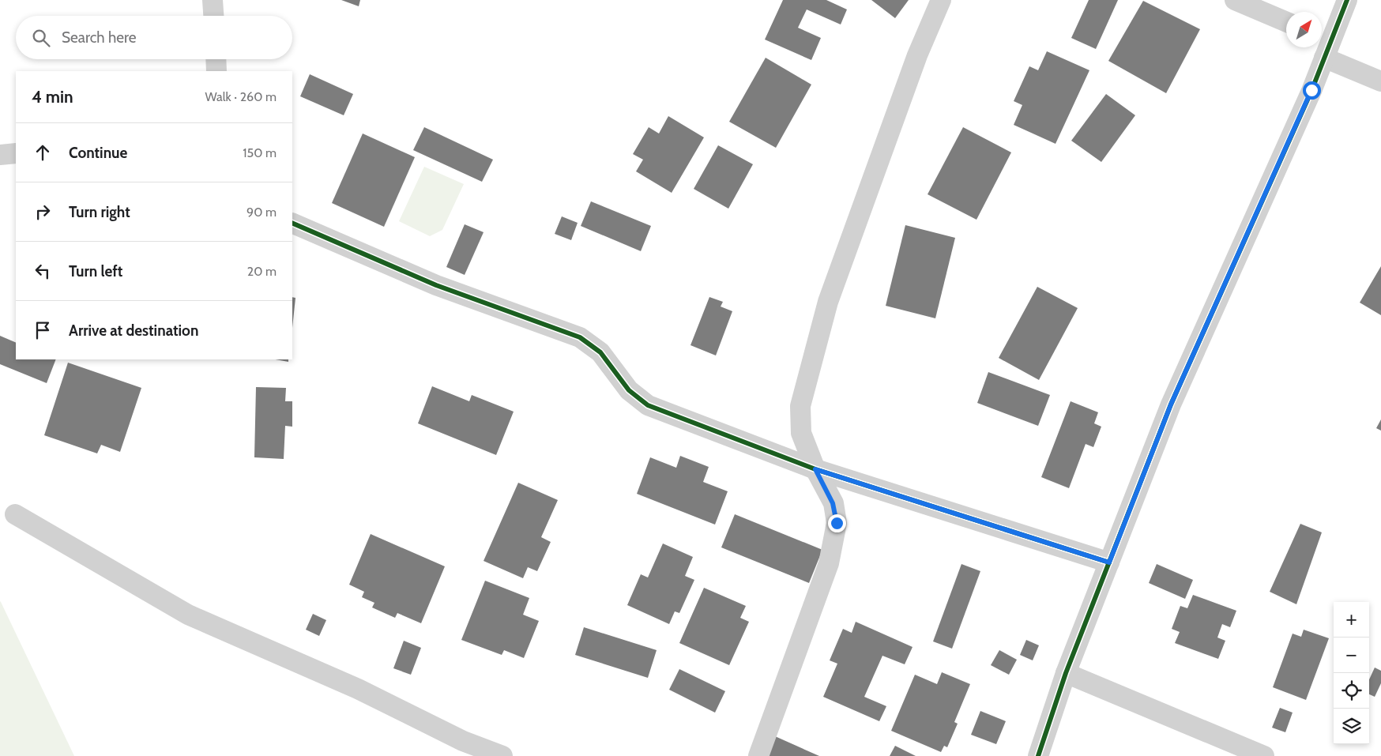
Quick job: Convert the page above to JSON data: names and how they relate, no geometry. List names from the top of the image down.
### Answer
{
  "north": "top right",
  "page": {
    "search": "Search here",
    "heading": ["4 min", "Walk · 260 m"],
    "list": [
      ["Continue", "150 m"],
      ["Turn right", "90 m"],
      ["Turn left", "20 m"],
      "Arrive at destination"
    ],
    "map_buttons": ["+", "−"]
  }
}
